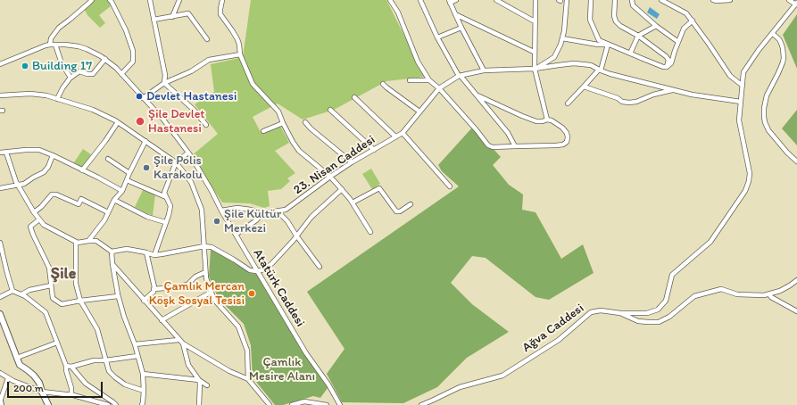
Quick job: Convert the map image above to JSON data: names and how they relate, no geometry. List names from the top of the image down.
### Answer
{
  "streets": {
    "street": ["23. Nisan Caddesi", "Atatürk Caddesi", "Ağva Caddesi"]
  },
  "crossings": [
    ["23. Nisan Caddesi", "Atatürk Caddesi"]
  ],
  "districts": ["Şile"],
  "parks": ["Çamlık Mesire Alanı"],
  "places": [
    "Building 17",
    "Devlet Hastanesi",
    "Şile Devlet Hastanesi",
    "Şile Polis Karakolu",
    "Şile Kültür Merkezi",
    "Çamlık Mercan Köşk Sosyal Tesisi"
  ],
  "scale_bar": "200 m"
}
